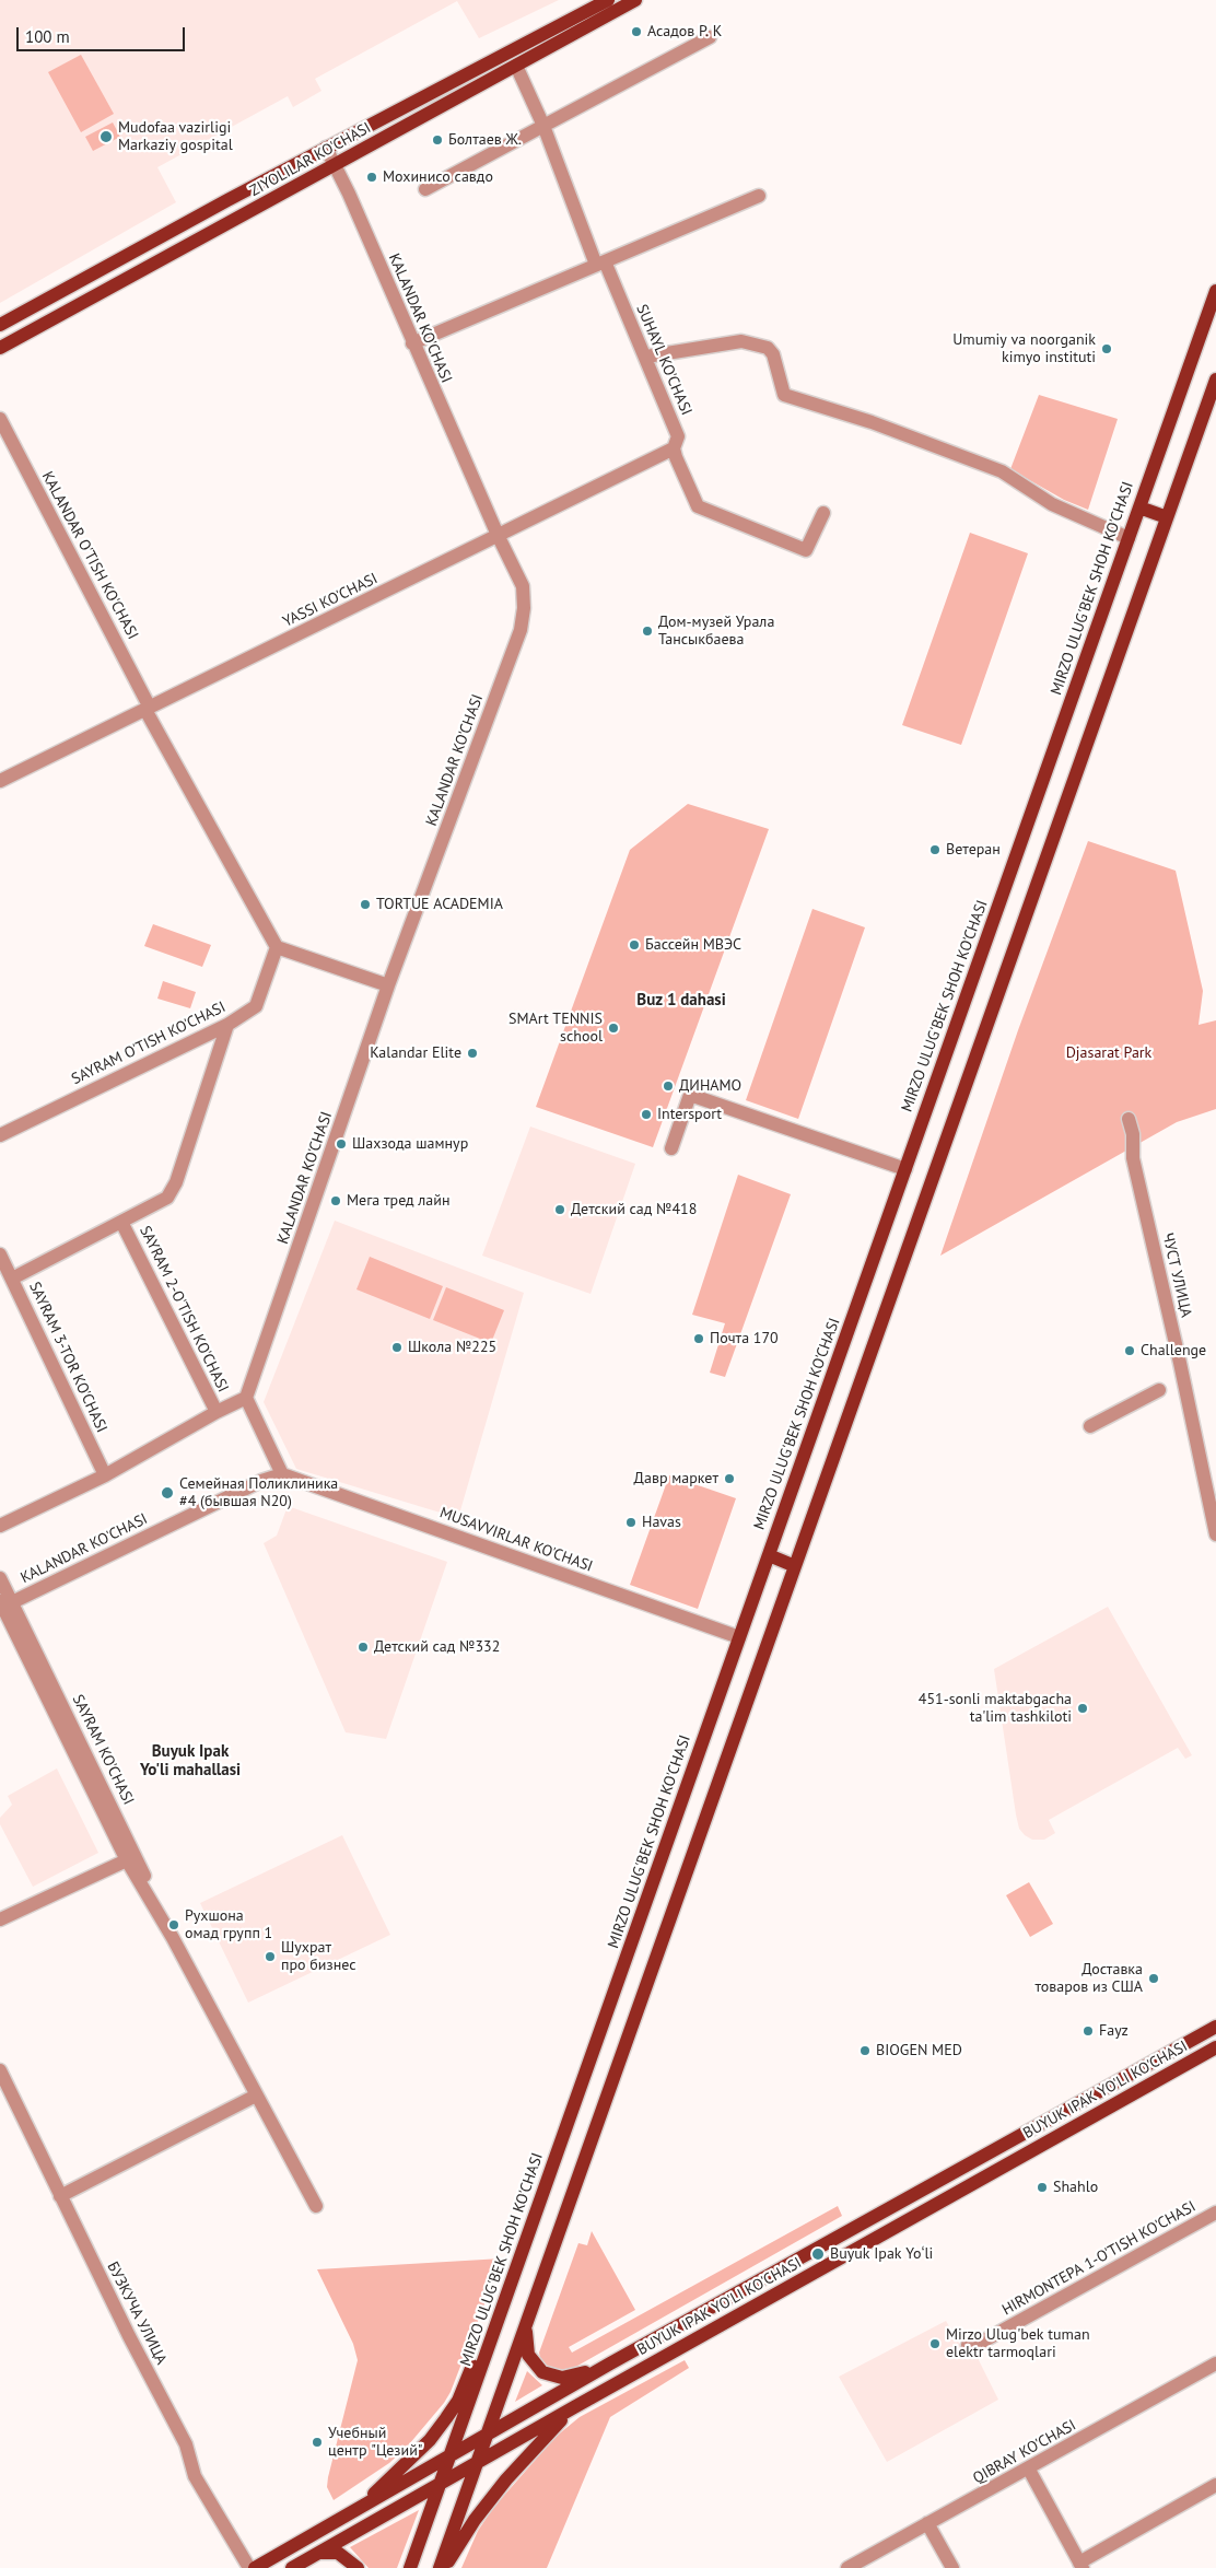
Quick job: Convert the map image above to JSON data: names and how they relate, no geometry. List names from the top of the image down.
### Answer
{
  "streets": {
    "main road": ["ZIYOLILAR KO'CHASI", "MIRZO ULUG'BEK SHOH KO'CHASI", "BUYUK IPAK YO'LI KO'CHASI"],
    "street": [
      "KALANDAR KO'CHASI",
      "SUHAYL KO'CHASI",
      "KALANDAR O'TISH KO'CHASI",
      "YASSI KO'CHASI",
      "SAYRAM O'TISH KO'CHASI",
      "ЧУСТ УЛИЦА",
      "SAYRAM 2-O'TISH KO'CHASI",
      "SAYRAM 3-TOR KO'CHASI",
      "MUSAVVIRLAR KO'CHASI",
      "SAYRAM KO'CHASI",
      "HIRMONTEPA 1-O'TISH KO'CHASI",
      "БУЗКУЧА УЛИЦА",
      "QIBRAY KO'CHASI"
    ]
  },
  "crossings": [
    ["ZIYOLILAR KO'CHASI", "KALANDAR KO'CHASI"],
    ["ZIYOLILAR KO'CHASI", "SUHAYL KO'CHASI"],
    ["KALANDAR KO'CHASI", "YASSI KO'CHASI"],
    ["KALANDAR KO'CHASI", "MUSAVVIRLAR KO'CHASI"],
    ["KALANDAR KO'CHASI", "SAYRAM KO'CHASI"],
    ["SUHAYL KO'CHASI", "YASSI KO'CHASI"],
    ["KALANDAR O'TISH KO'CHASI", "YASSI KO'CHASI"],
    ["KALANDAR O'TISH KO'CHASI", "SAYRAM O'TISH KO'CHASI"],
    ["MIRZO ULUG'BEK SHOH KO'CHASI", "MUSAVVIRLAR KO'CHASI"],
    ["MIRZO ULUG'BEK SHOH KO'CHASI", "BUYUK IPAK YO'LI KO'CHASI"]
  ],
  "districts": ["Buz 1 dahasi", "Buyuk Ipak Yo'li mahallasi"],
  "parks": ["Djasarat Park"],
  "places": [
    "Асадов Р. К",
    "Mudofaa vazirligi Markaziy gospital",
    "Болтаев Ж.",
    "Мохинисо савдо",
    "Umumiy va noorganik kimyo instituti",
    "Дом-музей Урала Тансыкбаева",
    "Ветеран",
    "TORTUE ACADEMIA",
    "Бассейн МВЭС",
    "SMArt TENNIS school",
    "Kalandar Elite",
    "ДИНАМО",
    "Intersport",
    "Шахзода шамнур",
    "Мега тред лайн",
    "Детский сад №418",
    "Почта 170",
    "Школа №225",
    "Challenge",
    "Давр маркет",
    "Семейная Поликлиника #4 (бывшая N20)",
    "Havas",
    "Детский сад №332",
    "451-sonli maktabgacha ta'lim tashkiloti",
    "Рухшона омад групп 1",
    "Шухрат про бизнес",
    "Доставка товаров из США",
    "Fayz",
    "BIOGEN MED",
    "Shahlo",
    "Buyuk Ipak Yoʻli",
    "Mirzo Ulug'bek tuman elektr tarmoqlari",
    "Учебный центр \"Цезий\""
  ],
  "scale_bar": "100 m"
}
